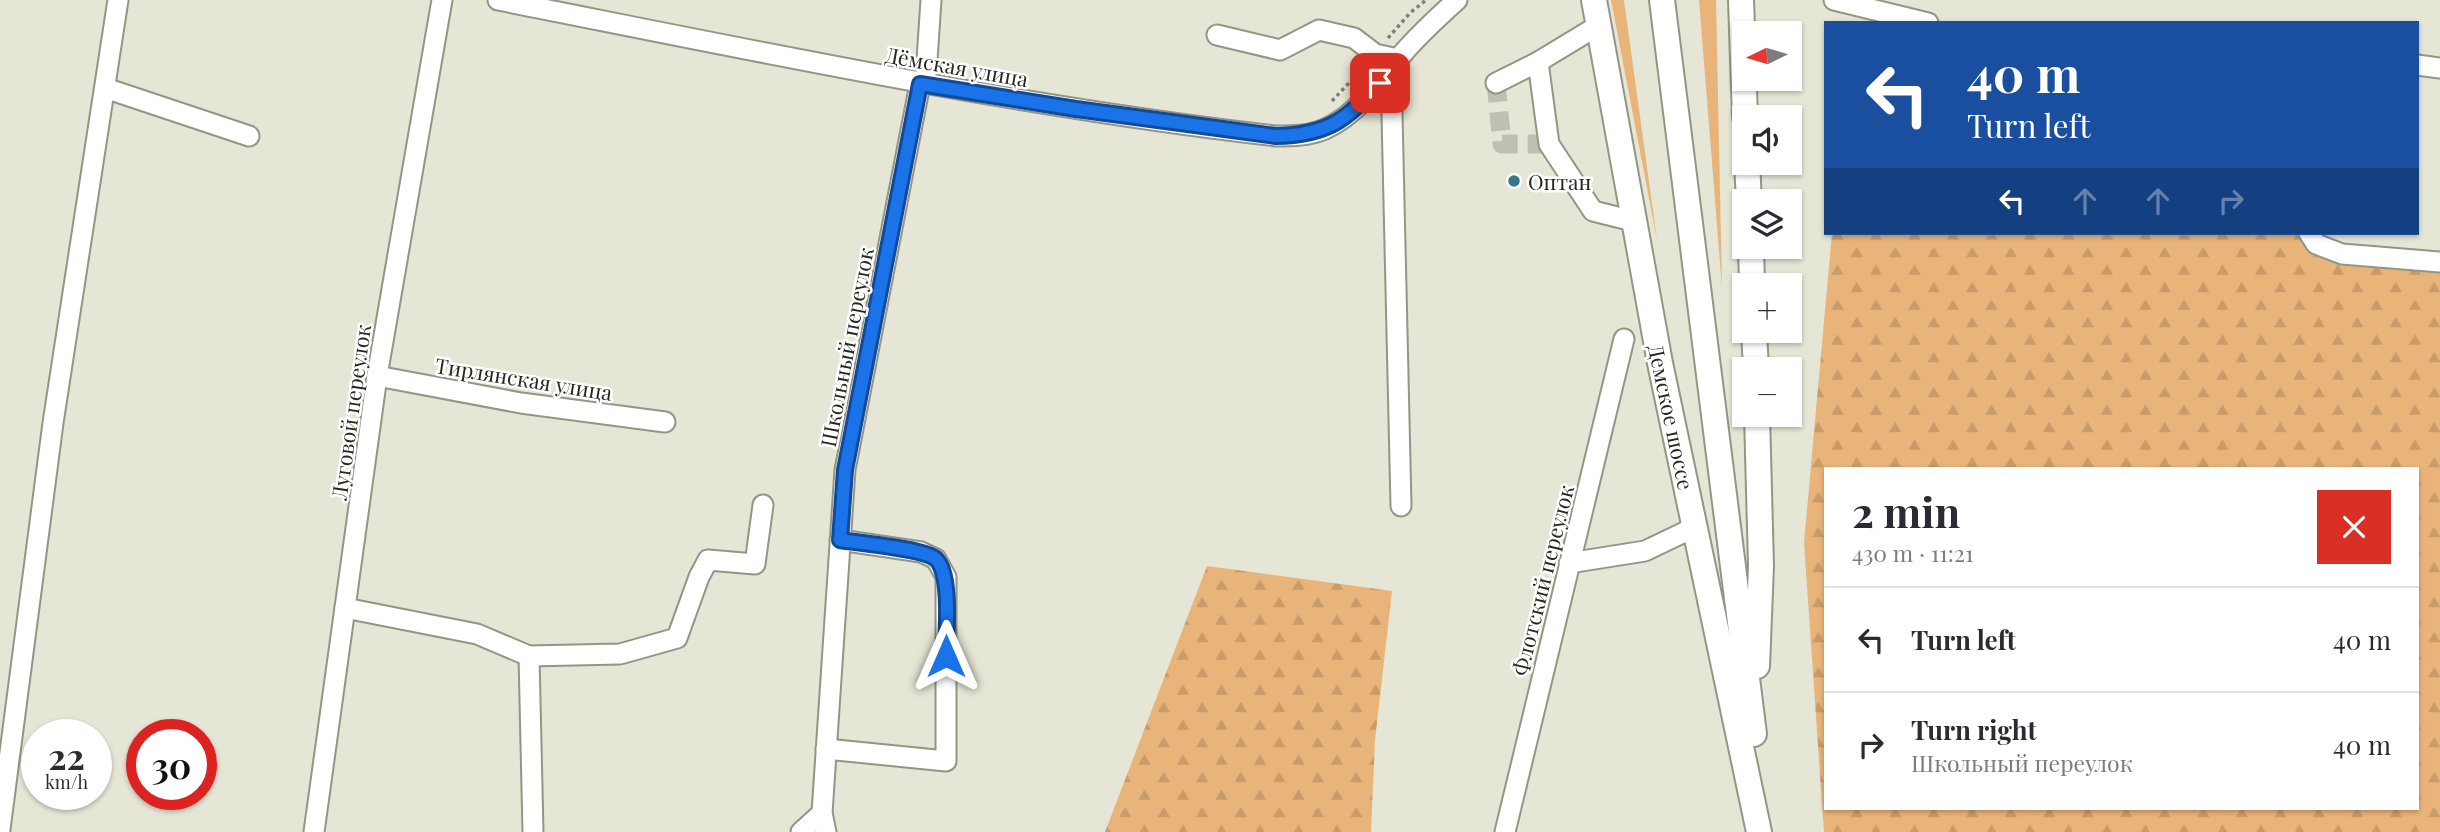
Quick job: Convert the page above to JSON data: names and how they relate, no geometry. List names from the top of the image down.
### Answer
{
  "streets": {
    "main road": ["Демское шоссе"],
    "street": [
      "Дёмская улица",
      "Школьный переулок",
      "Тирлянская улица",
      "Луговой переулок",
      "Флотский переулок"
    ]
  },
  "crossings": [
    ["Дёмская улица", "Школьный переулок"],
    ["Тирлянская улица", "Луговой переулок"]
  ],
  "places": ["Оптан"],
  "north": "left",
  "page": {
    "map_buttons": ["+", "−"],
    "turn": ["40 m", "Turn left"],
    "heading": ["2 min", "430 m · 11:21"],
    "list": [
      {
        "name": "Turn left",
        "value": "40 m"
      },
      {
        "name": "Turn right",
        "note": "Школьный переулок",
        "value": "40 m"
      }
    ],
    "speed": "22 km/h",
    "limit": "30"
  }
}
